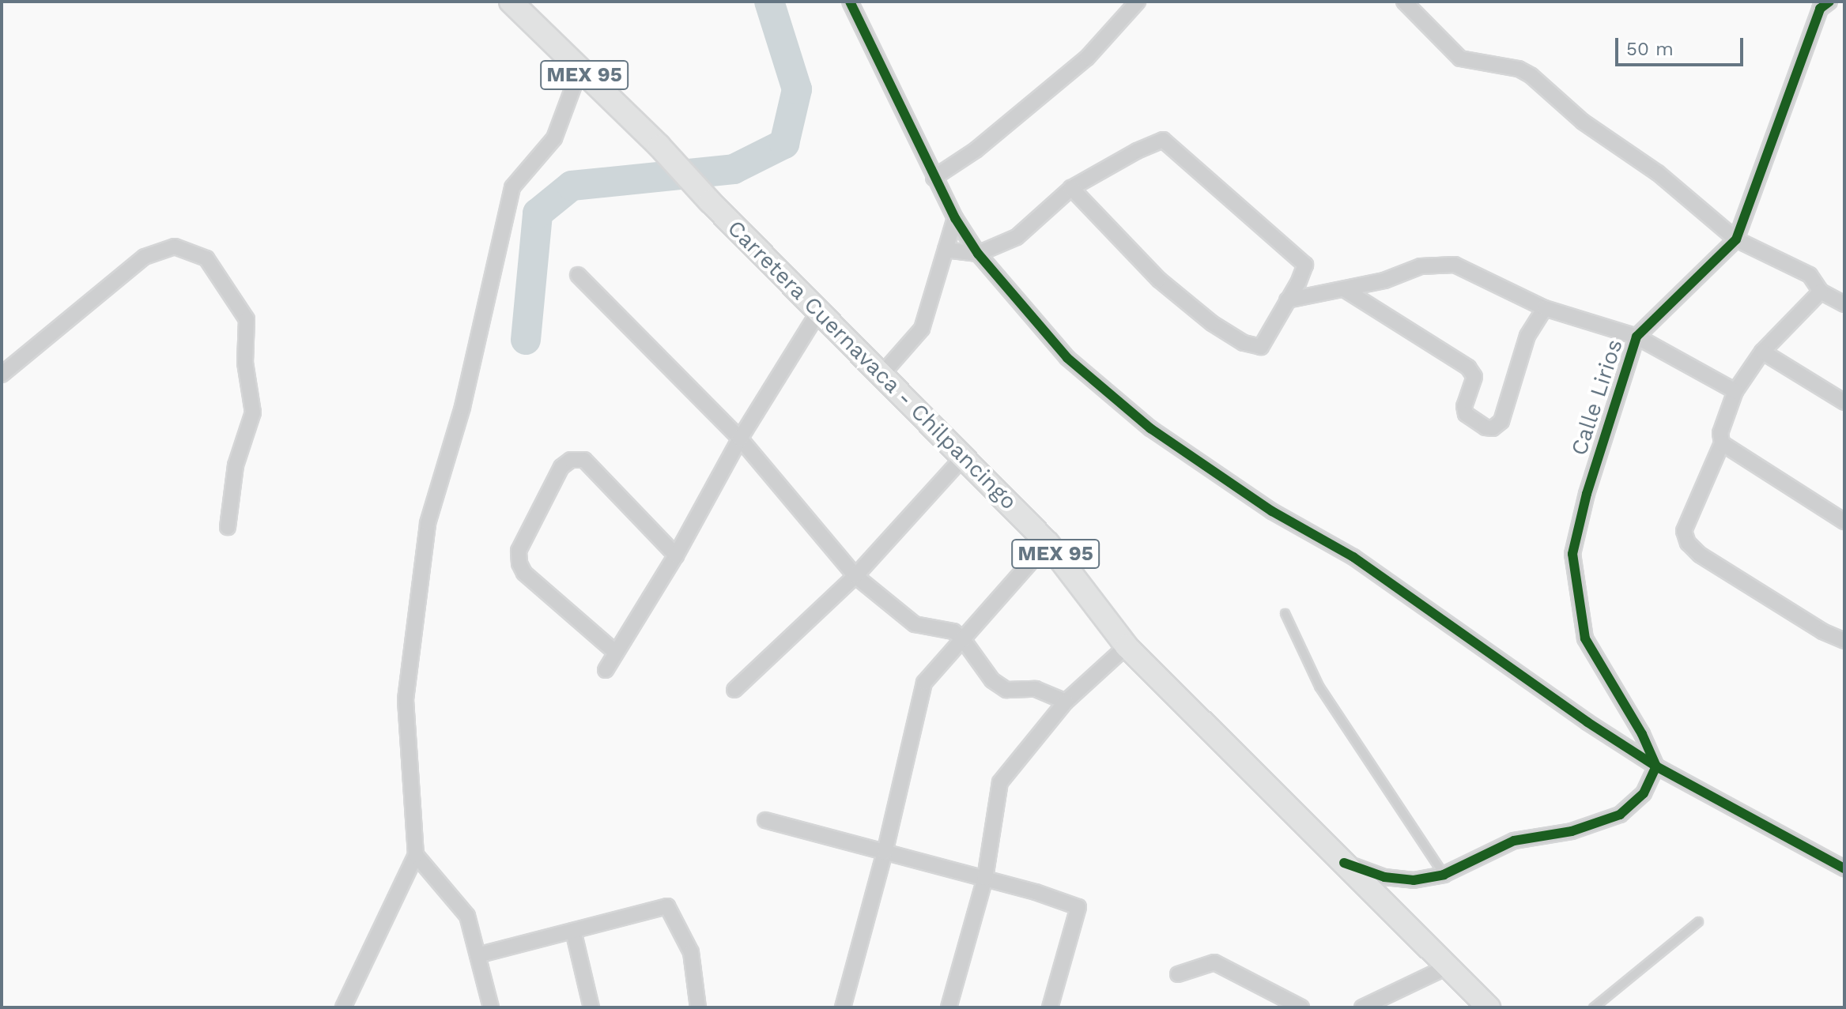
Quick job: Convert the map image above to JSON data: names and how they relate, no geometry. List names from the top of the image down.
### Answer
{
  "streets": {
    "main road": ["MEX 95", "Carretera Cuernavaca - Chilpancingo"],
    "street": ["Calle Lirios"]
  },
  "scale_bar": "50 m"
}
